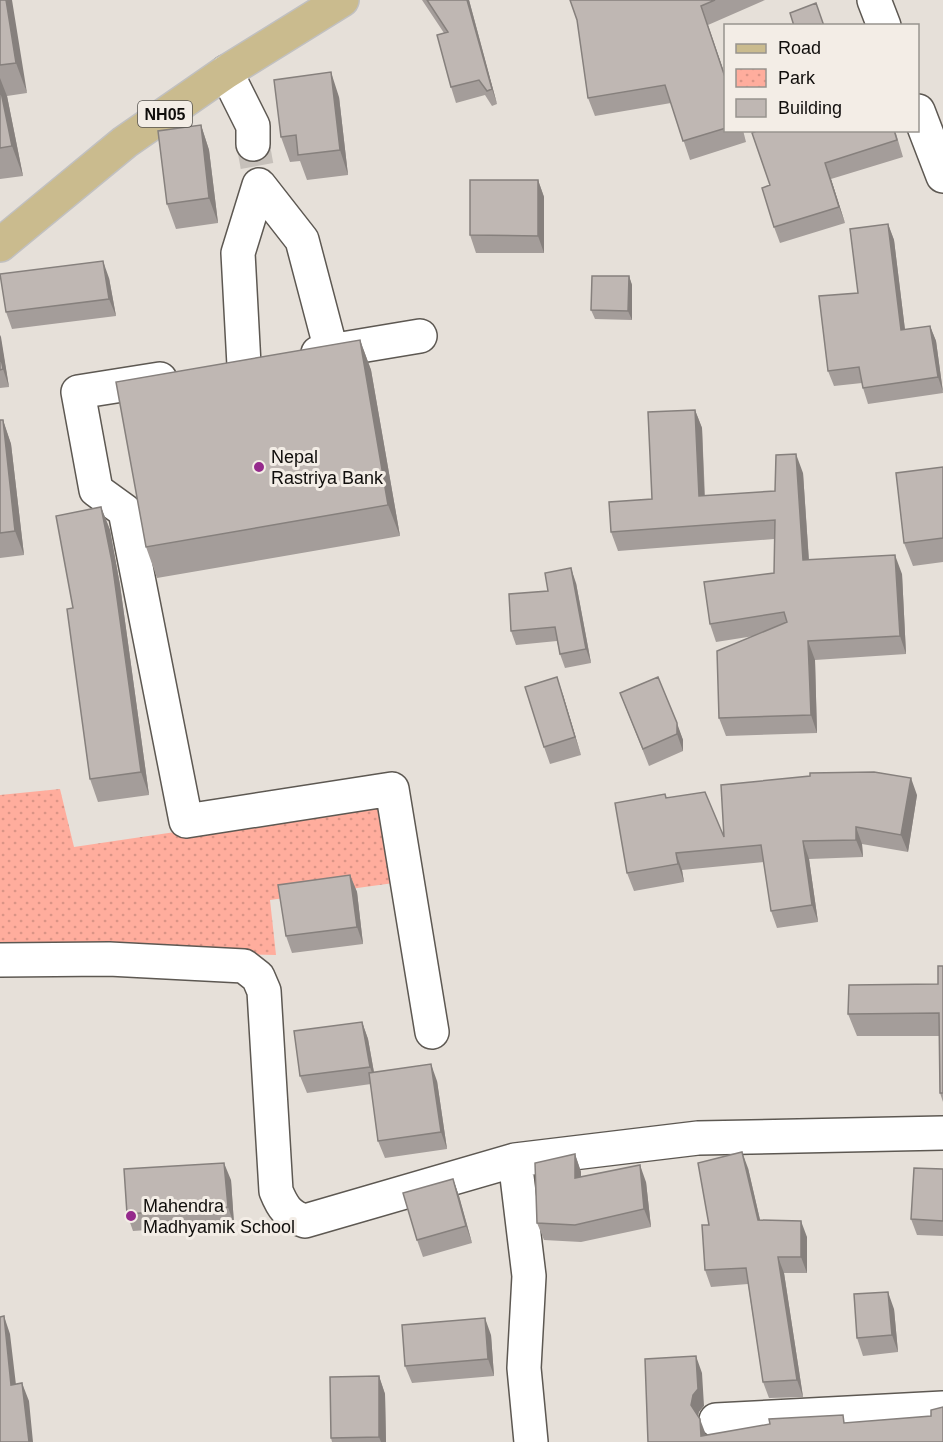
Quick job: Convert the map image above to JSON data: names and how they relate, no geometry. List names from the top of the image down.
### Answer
{
  "streets": {
    "main road": ["NH05"]
  },
  "places": ["Nepal Rastriya Bank", "Mahendra Madhyamik School"],
  "legend": ["Road", "Park", "Building"]
}
